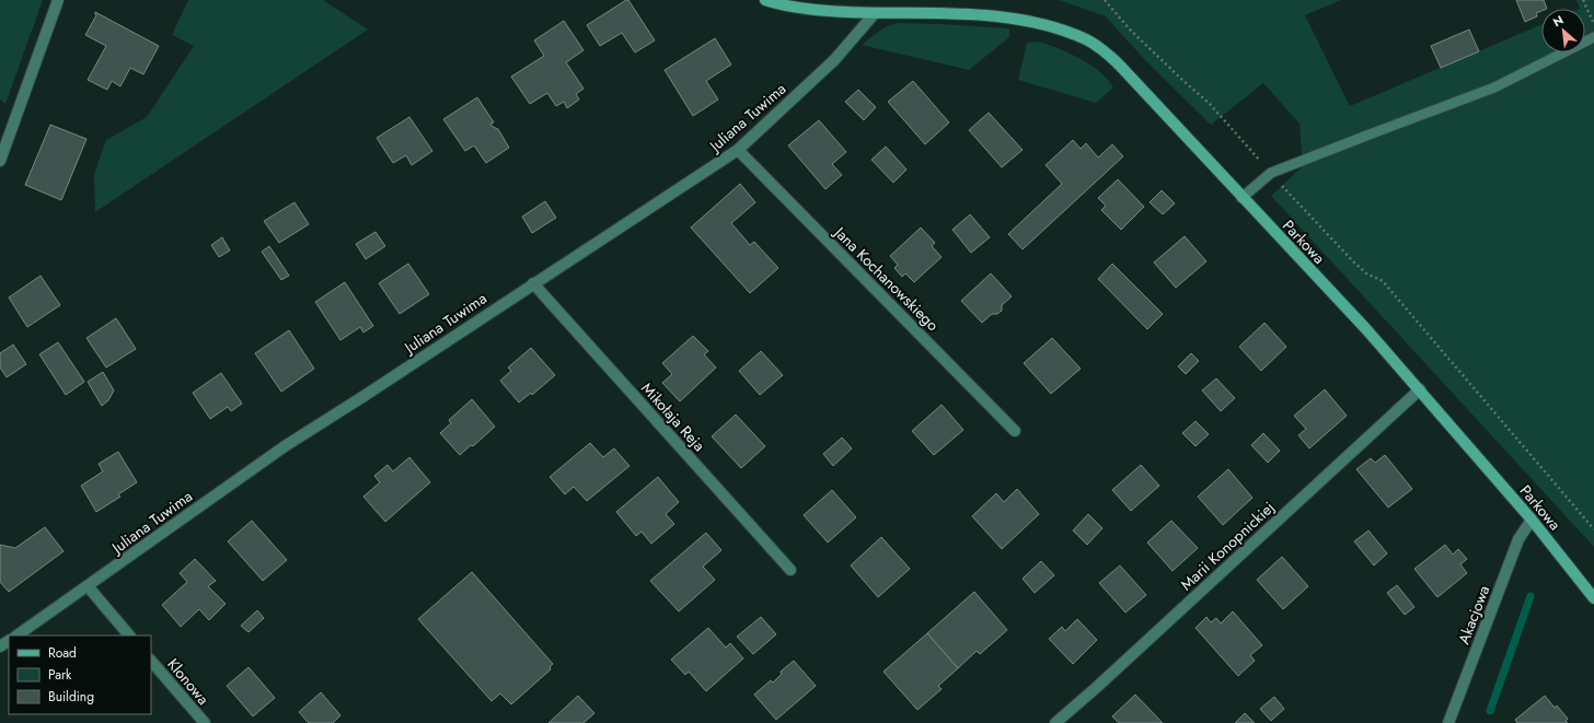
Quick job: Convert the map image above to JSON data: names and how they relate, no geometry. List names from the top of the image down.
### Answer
{
  "streets": {
    "street": [
      "Juliana Tuwima",
      "Parkowa",
      "Jana Kochanowskiego",
      "Mikołaja Reja",
      "Marii Konopnickiej",
      "Akacjowa",
      "Klonowa"
    ]
  },
  "crossings": [
    ["Juliana Tuwima", "Parkowa"],
    ["Juliana Tuwima", "Jana Kochanowskiego"],
    ["Juliana Tuwima", "Mikołaja Reja"],
    ["Parkowa", "Marii Konopnickiej"],
    ["Parkowa", "Akacjowa"]
  ],
  "legend": ["Road", "Park", "Building"],
  "north": "top left"
}
